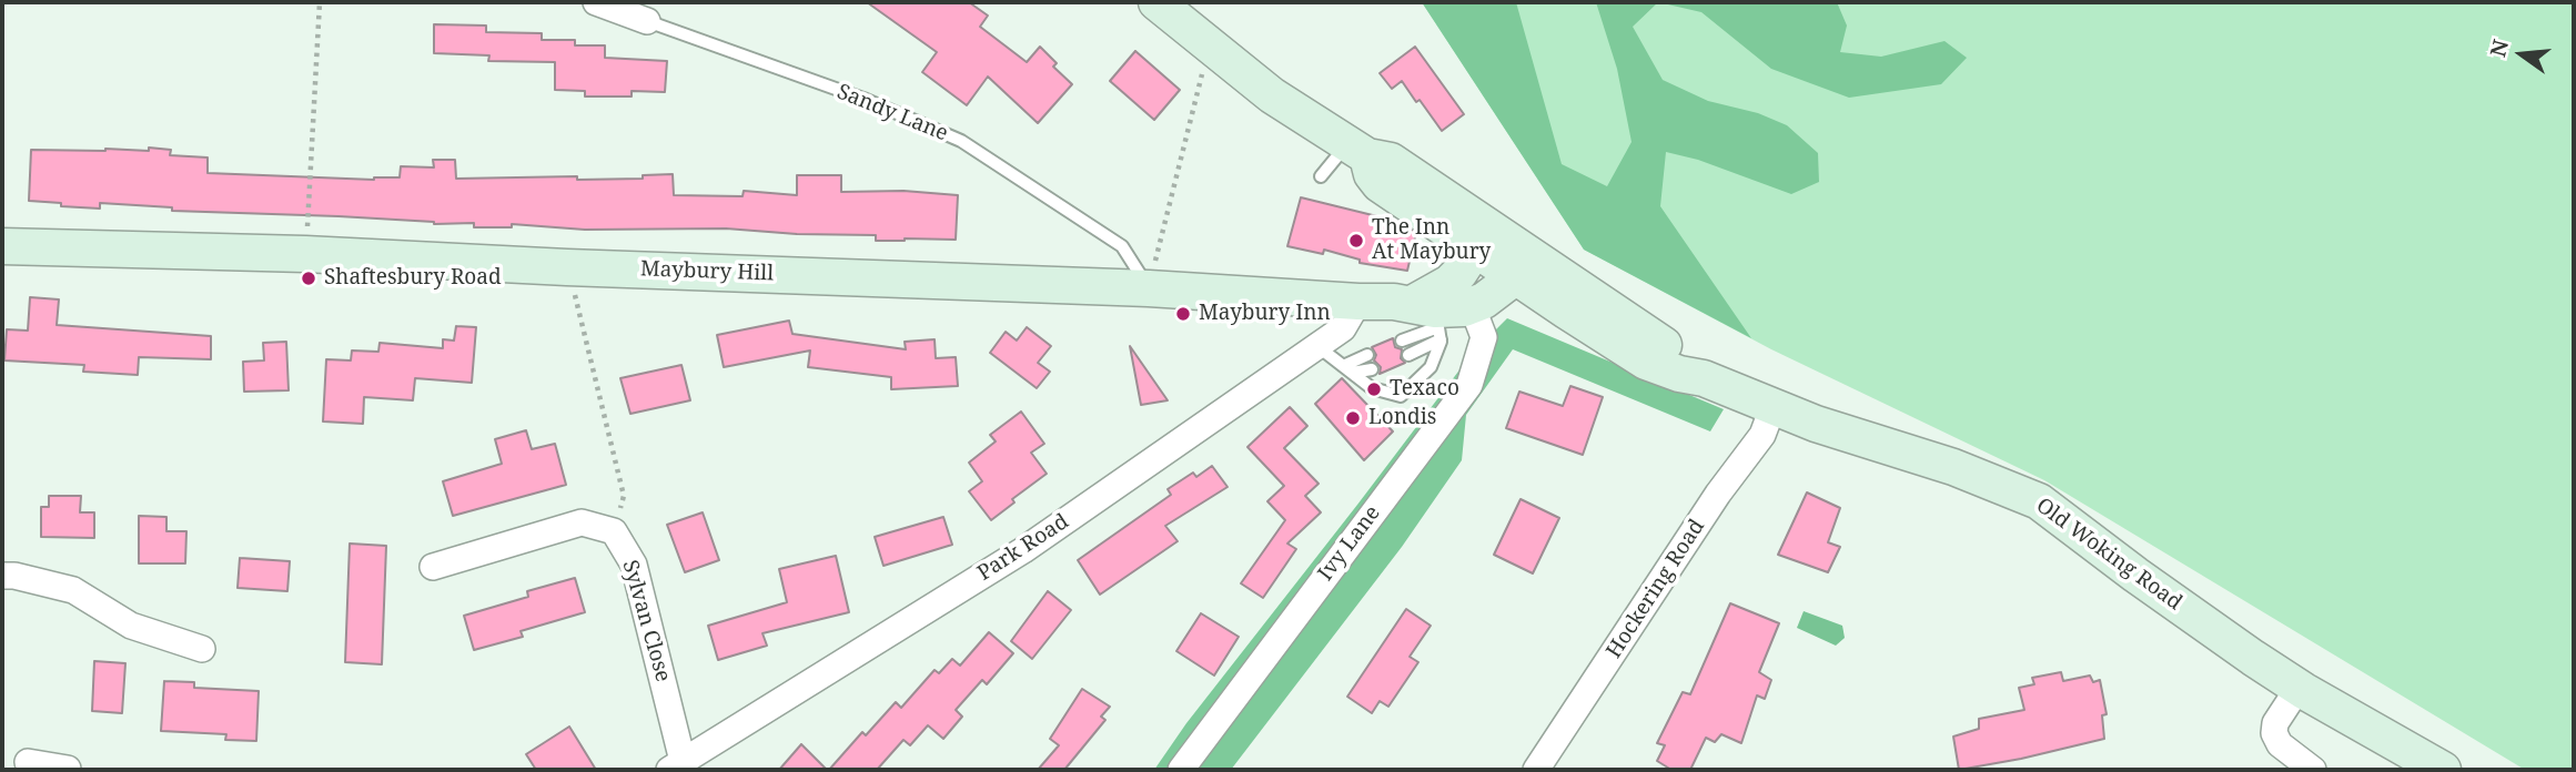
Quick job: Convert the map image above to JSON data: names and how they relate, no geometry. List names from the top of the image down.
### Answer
{
  "streets": {
    "street": [
      "Sandy Lane",
      "Maybury Hill",
      "Ivy Lane",
      "Park Road",
      "Old Woking Road",
      "Hockering Road",
      "Sylvan Close"
    ]
  },
  "crossings": [
    ["Sandy Lane", "Maybury Hill"],
    ["Maybury Hill", "Ivy Lane"],
    ["Maybury Hill", "Park Road"],
    ["Maybury Hill", "Old Woking Road"],
    ["Park Road", "Sylvan Close"],
    ["Old Woking Road", "Hockering Road"]
  ],
  "places": [
    "The Inn At Maybury",
    "Shaftesbury Road",
    "Maybury Inn",
    "Texaco",
    "Londis"
  ],
  "north": "left"
}
